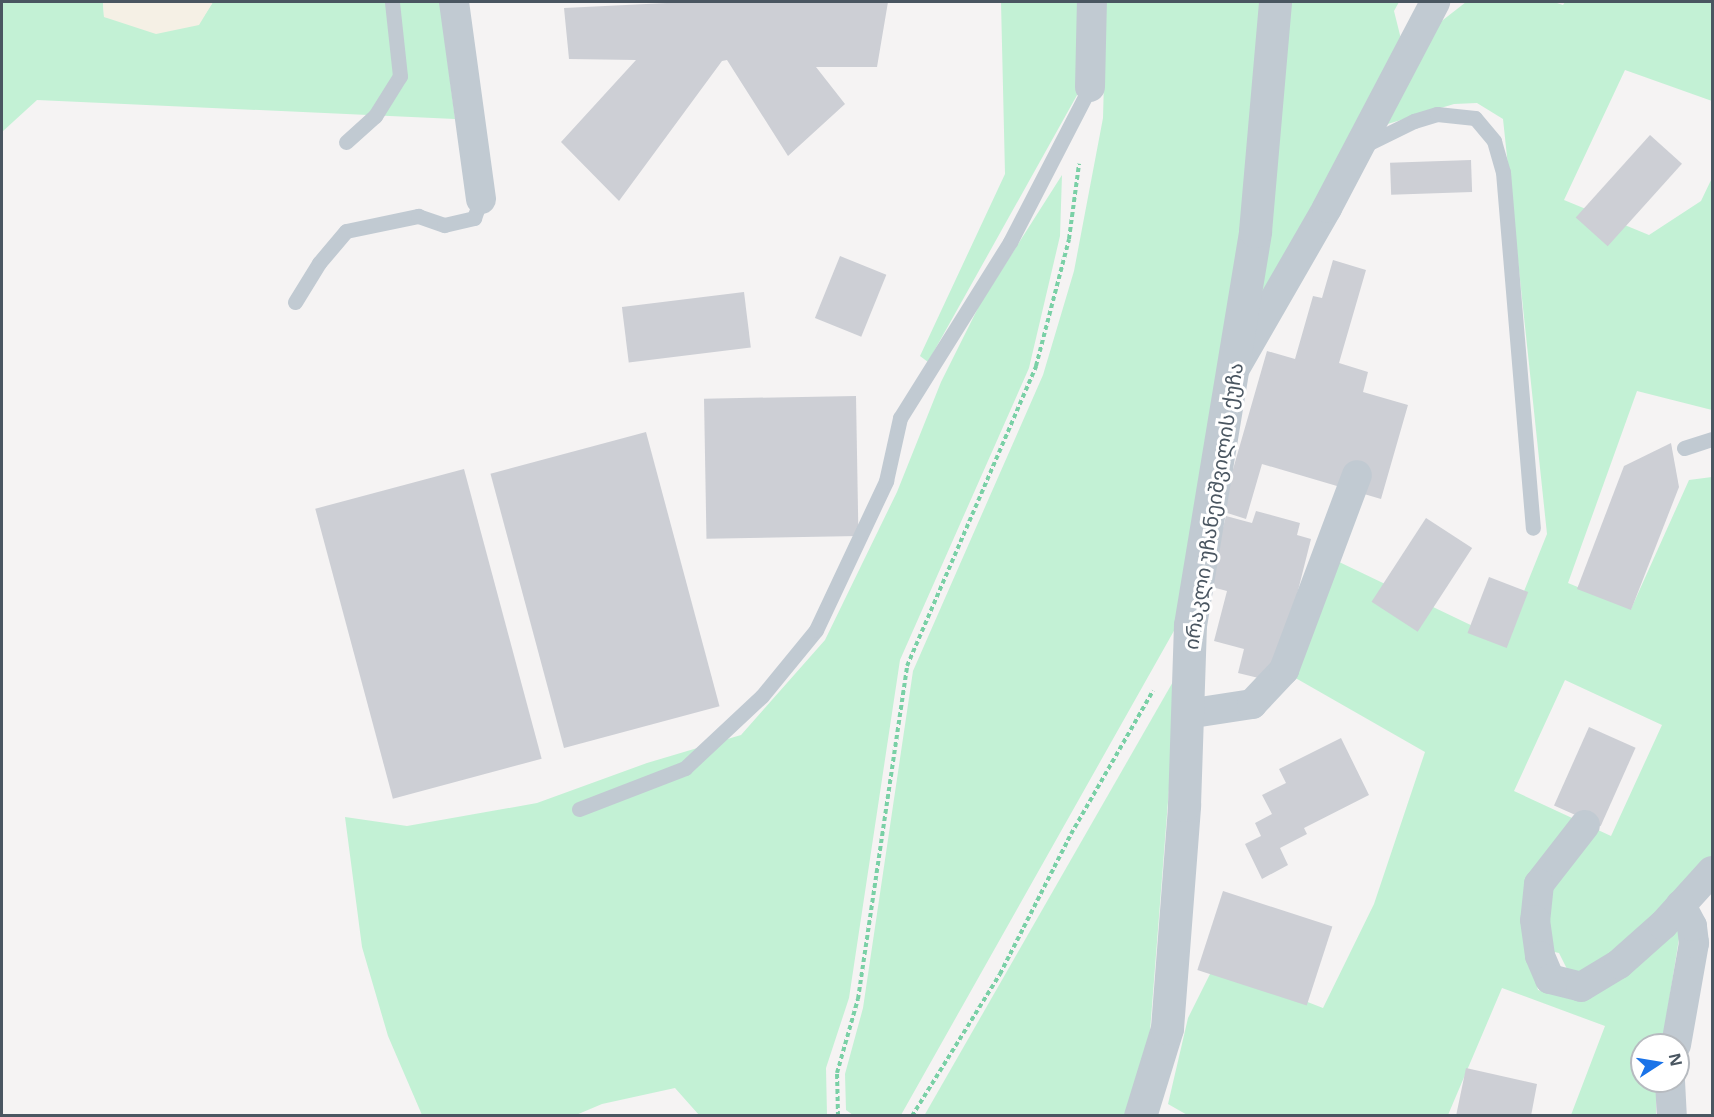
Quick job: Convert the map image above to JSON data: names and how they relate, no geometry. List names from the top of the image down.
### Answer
{
  "streets": {
    "street": ["ირაკლი უჩანეიშვილის ქუჩა"]
  },
  "north": "right"
}
